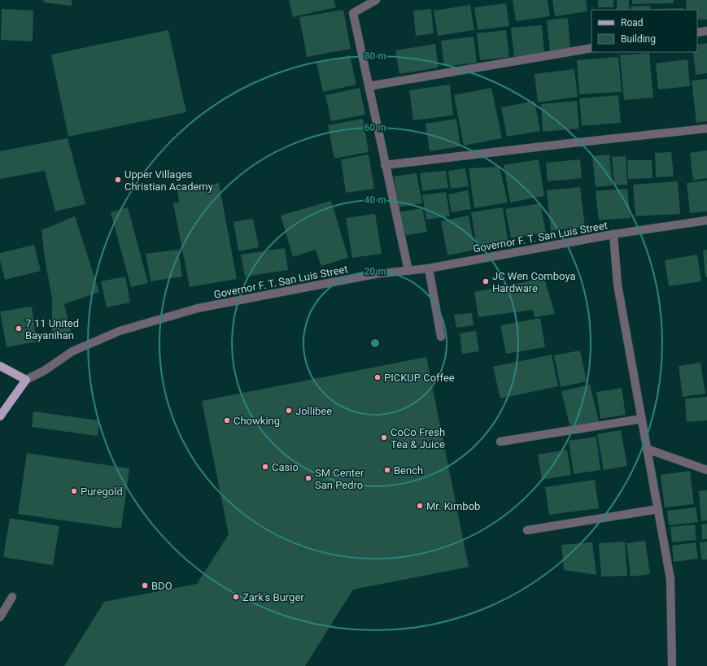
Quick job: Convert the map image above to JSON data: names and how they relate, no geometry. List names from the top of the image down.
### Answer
{
  "streets": {
    "street": ["Governor F. T. San Luis Street"]
  },
  "places": [
    "Upper Villages Christian Academy",
    "JC Wen Comboya Hardware",
    "7-11 United Bayanihan",
    "PICKUP Coffee",
    "Jollibee",
    "Chowking",
    "CoCo Fresh Tea & Juice",
    "Casio",
    "Bench",
    "SM Center San Pedro",
    "Puregold",
    "Mr. Kimbob",
    "BDO",
    "Zark's Burger"
  ],
  "legend": ["Road", "Building"],
  "rings": [
    "80 m",
    "60 m",
    "40 m",
    "20 m"
  ]
}
